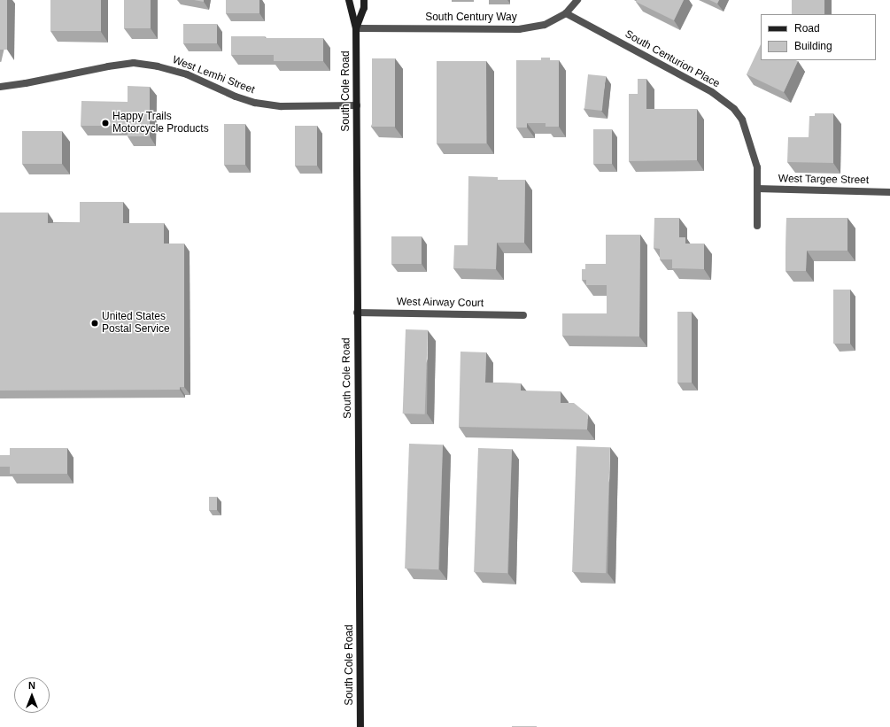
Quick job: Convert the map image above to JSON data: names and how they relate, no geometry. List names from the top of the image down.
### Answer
{
  "streets": {
    "main road": ["South Cole Road"],
    "street": [
      "South Century Way",
      "South Centurion Place",
      "West Lemhi Street",
      "West Targee Street",
      "West Airway Court"
    ]
  },
  "crossings": [
    ["South Century Way", "South Centurion Place"],
    ["South Century Way", "South Cole Road"],
    ["South Centurion Place", "West Targee Street"],
    ["West Lemhi Street", "South Cole Road"],
    ["South Cole Road", "West Airway Court"]
  ],
  "places": ["Happy Trails Motorcycle Products", "United States Postal Service"],
  "legend": ["Road", "Building"],
  "north": "top"
}
